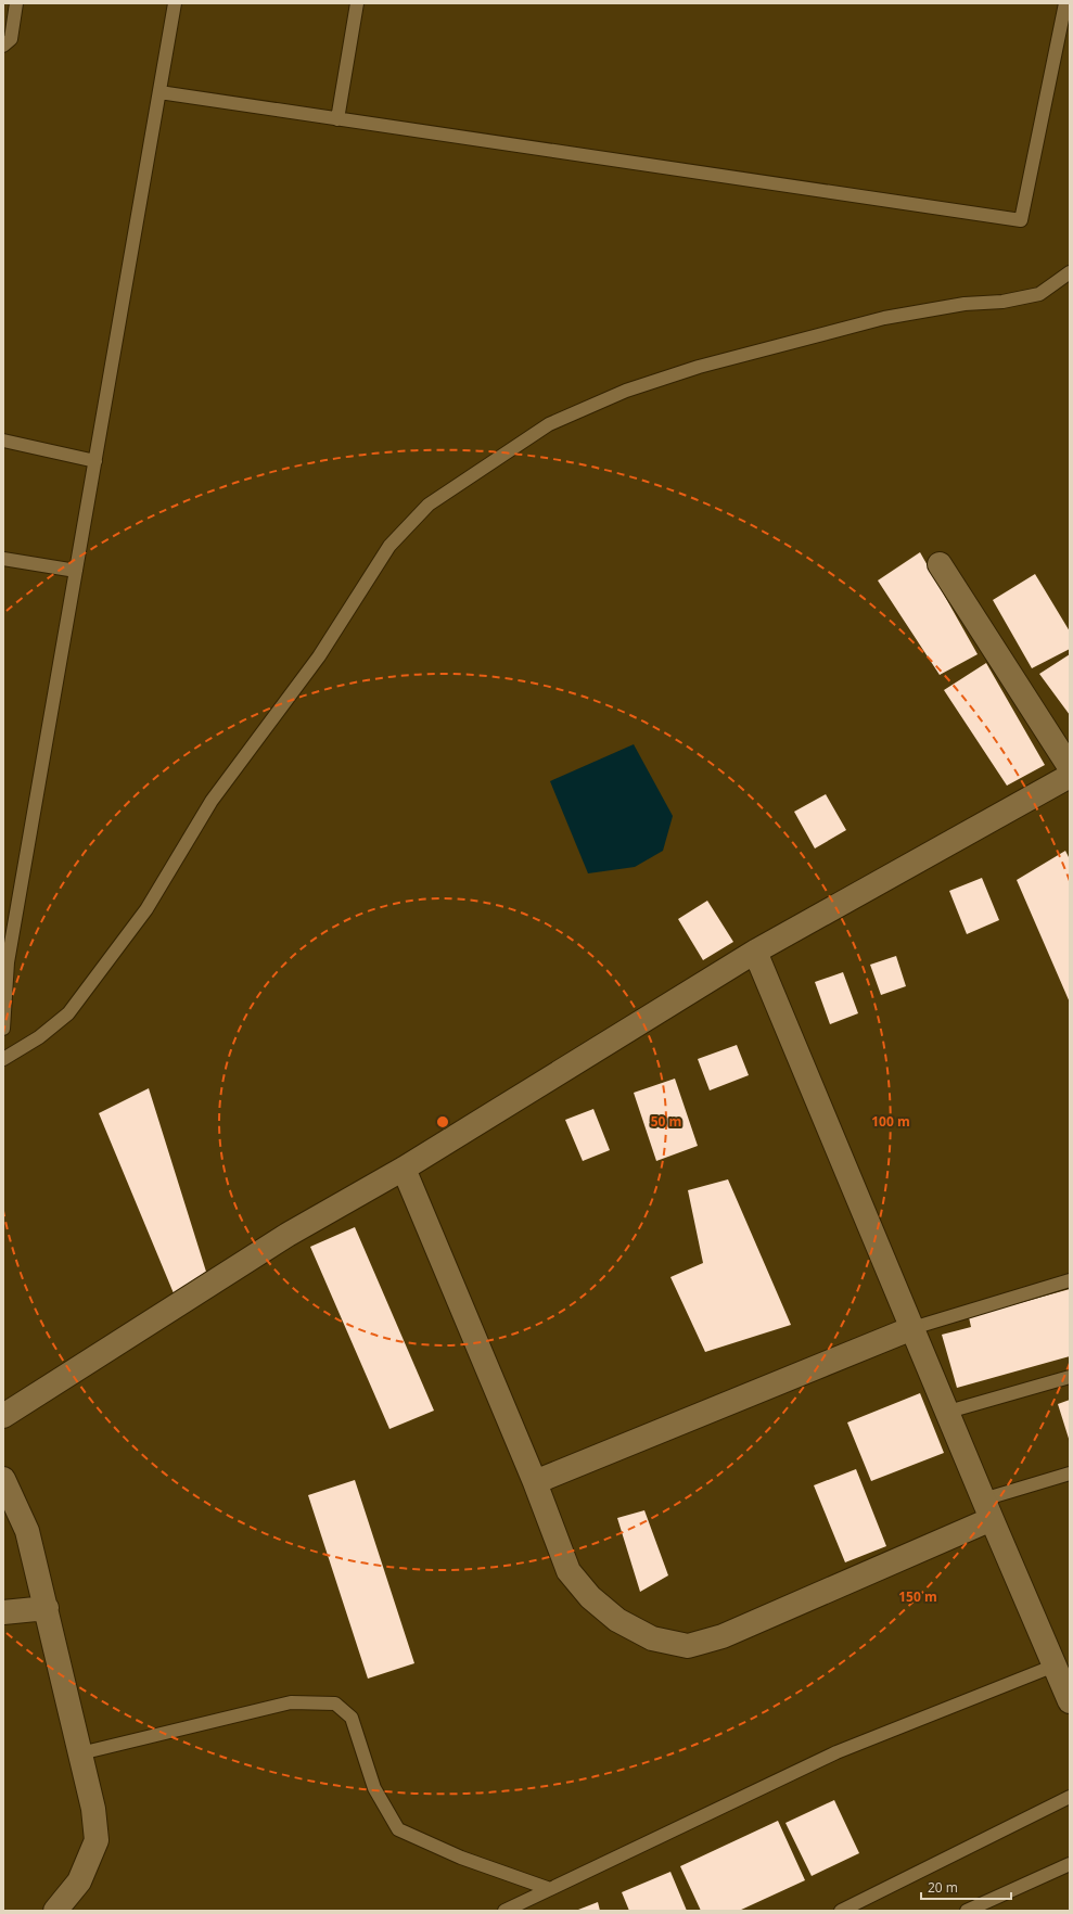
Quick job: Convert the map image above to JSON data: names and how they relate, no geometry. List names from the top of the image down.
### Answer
{
  "scale_bar": "20 m",
  "rings": ["50 m", "100 m", "150 m"]
}
